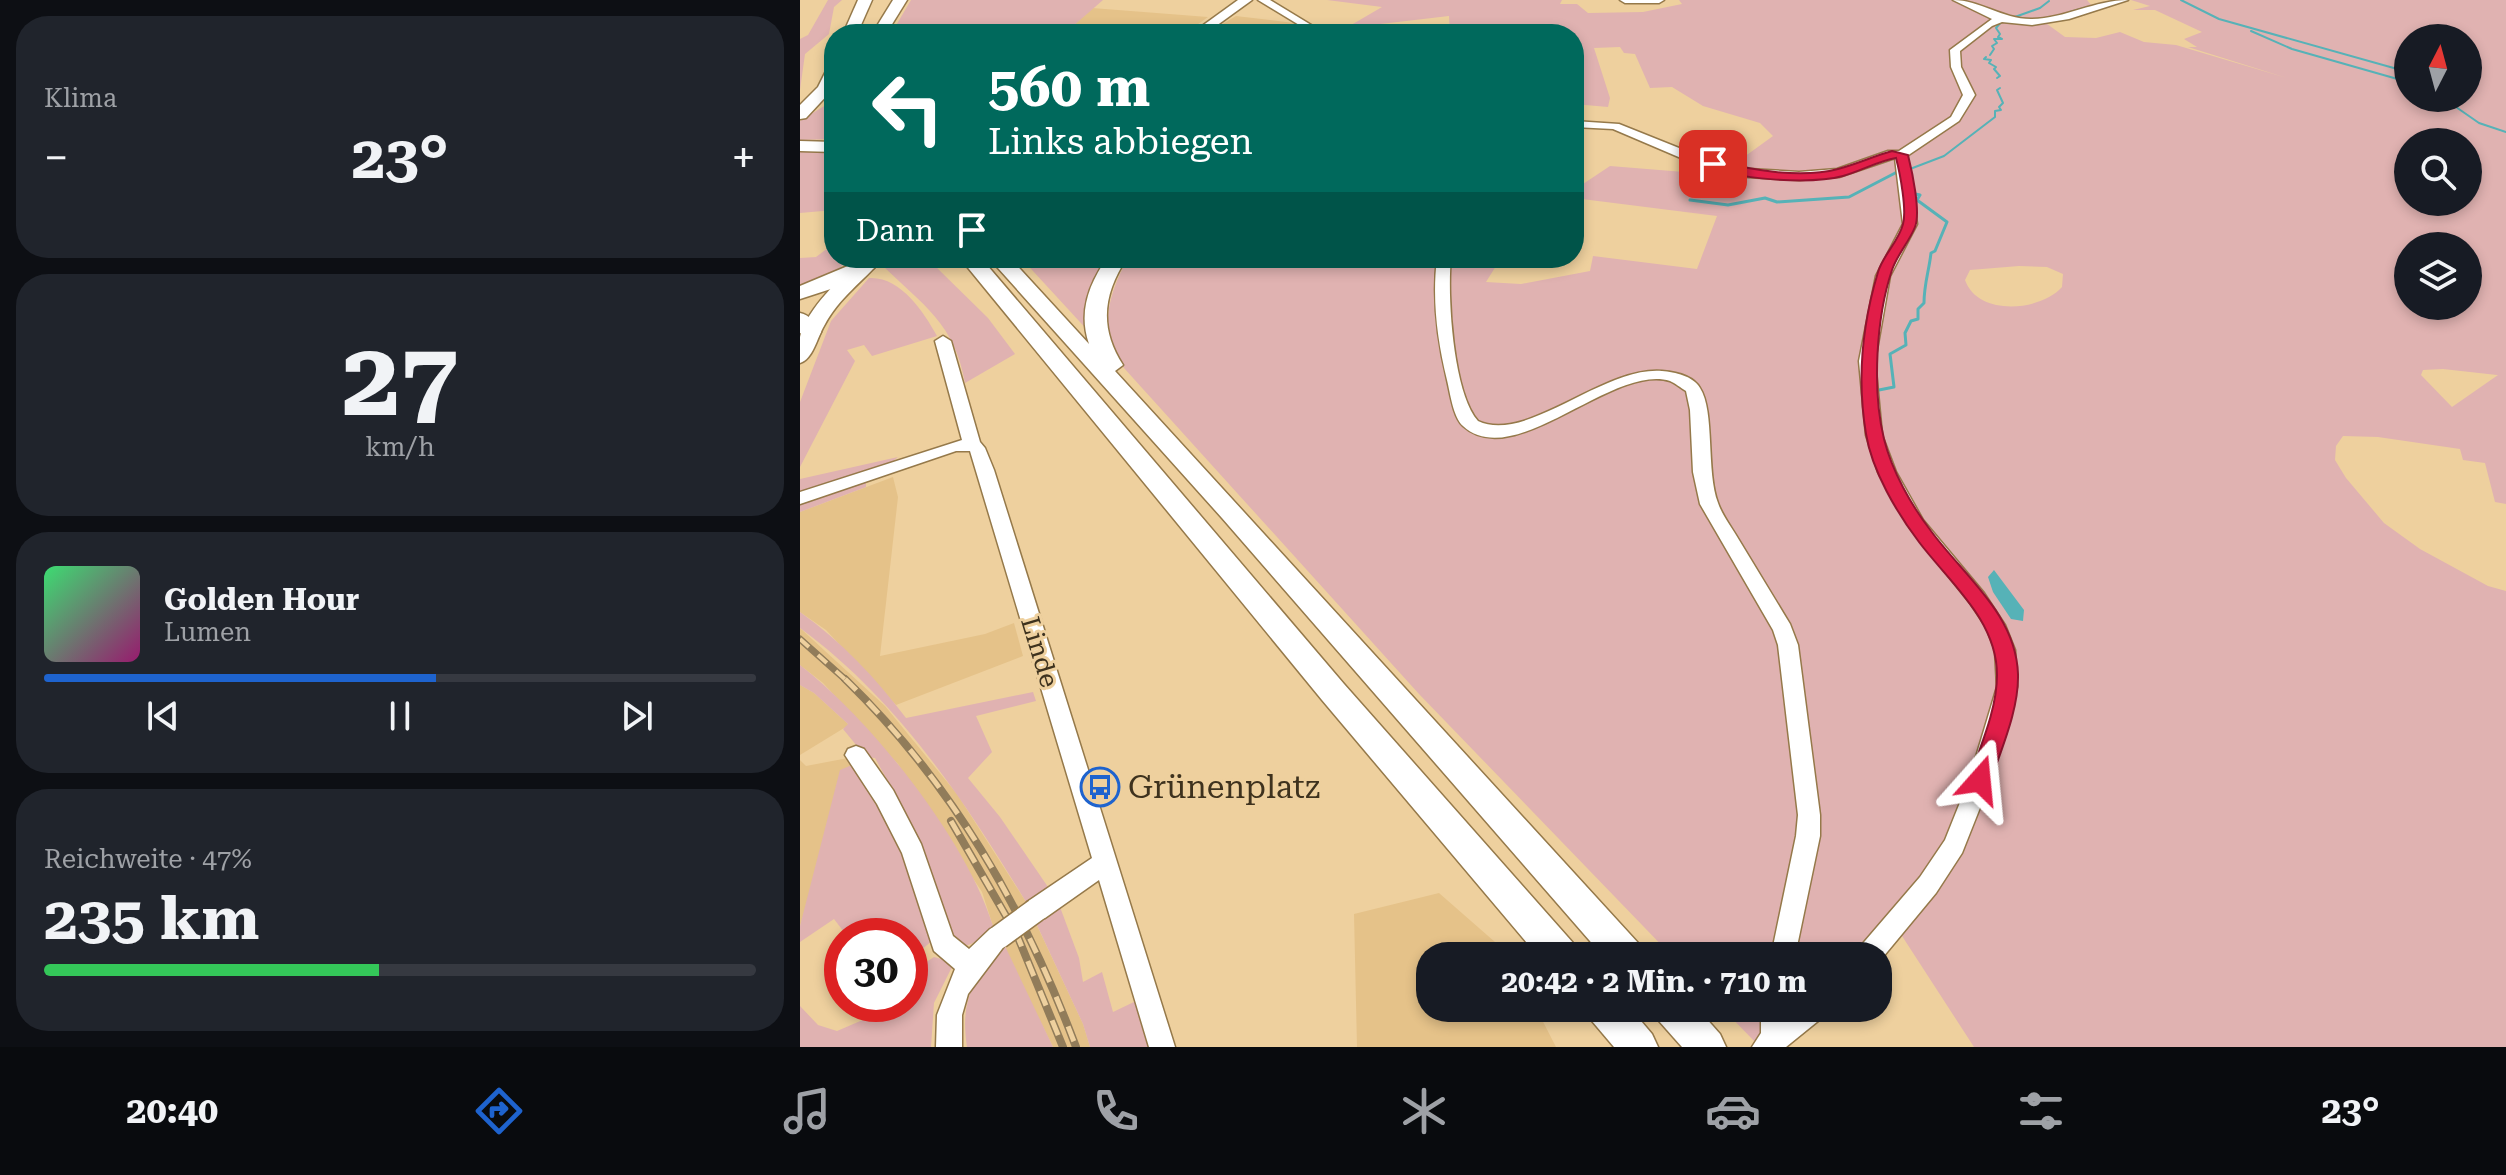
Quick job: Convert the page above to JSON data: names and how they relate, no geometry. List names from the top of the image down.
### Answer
{
  "streets": {
    "street": ["Linde"]
  },
  "places": {
    "bus stop": ["Grünenplatz"]
  },
  "north": "top",
  "page": {
    "tile": [
      "Klima",
      ["27", "km/h"],
      ["Reichweite · 47%", "235 km"]
    ],
    "turn": ["560 m", "Links abbiegen"],
    "heat": ["−", "23°", "+"],
    "then": "Dann",
    "song": ["Golden Hour", "Lumen"],
    "limit": "30",
    "trip": "20:42 · 2 Min. · 710 m",
    "tabs": ["20:40", "23°"]
  }
}
